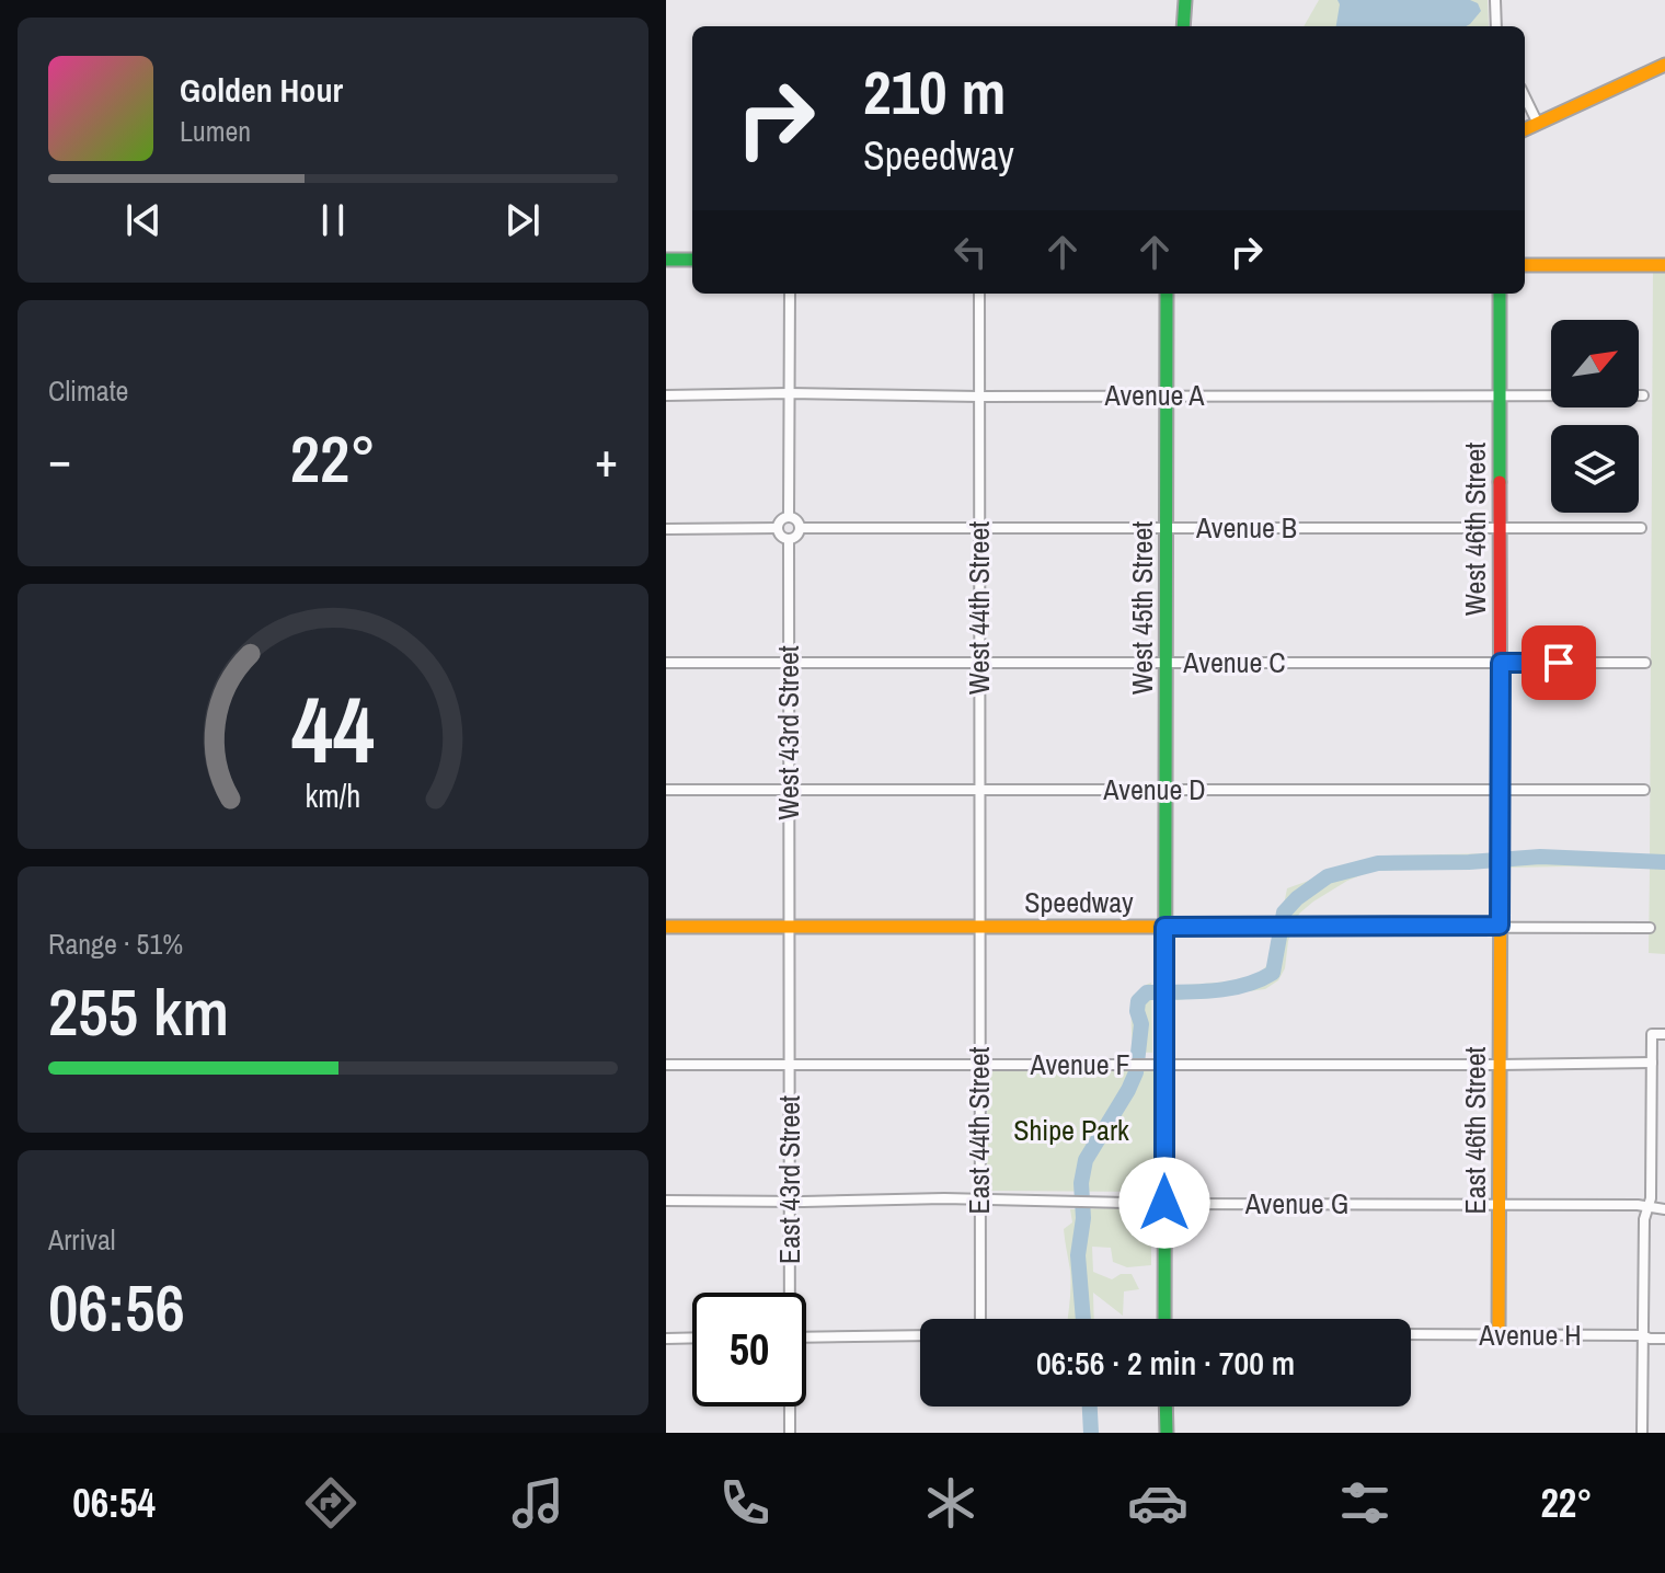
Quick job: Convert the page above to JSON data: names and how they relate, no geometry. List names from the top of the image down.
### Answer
{
  "streets": {
    "street": [
      "Avenue A",
      "Avenue B",
      "West 46th Street",
      "West 44th Street",
      "West 45th Street",
      "Avenue C",
      "West 43rd Street",
      "Avenue D",
      "Speedway",
      "Avenue F",
      "East 44th Street",
      "East 46th Street",
      "East 43rd Street",
      "Avenue G",
      "Avenue H"
    ]
  },
  "crossings": [
    ["Avenue A", "West 46th Street"],
    ["Avenue A", "West 44th Street"],
    ["Avenue A", "West 45th Street"],
    ["Avenue B", "West 46th Street"],
    ["Avenue B", "West 44th Street"],
    ["Avenue B", "West 45th Street"],
    ["Avenue B", "West 43rd Street"],
    ["West 46th Street", "Avenue C"],
    ["West 46th Street", "Avenue D"],
    ["West 46th Street", "Speedway"],
    ["West 46th Street", "East 46th Street"],
    ["West 44th Street", "Avenue C"],
    ["West 44th Street", "Avenue D"],
    ["West 44th Street", "Speedway"],
    ["West 44th Street", "East 44th Street"],
    ["West 45th Street", "Avenue C"],
    ["West 45th Street", "Avenue D"],
    ["West 45th Street", "Speedway"],
    ["West 45th Street", "Avenue F"],
    ["West 45th Street", "Avenue G"],
    ["Avenue C", "West 43rd Street"],
    ["West 43rd Street", "Avenue D"],
    ["West 43rd Street", "Speedway"],
    ["West 43rd Street", "East 43rd Street"],
    ["Speedway", "East 44th Street"],
    ["Speedway", "East 46th Street"],
    ["Speedway", "East 43rd Street"],
    ["Avenue F", "East 44th Street"],
    ["Avenue F", "East 46th Street"],
    ["Avenue F", "East 43rd Street"],
    ["East 44th Street", "Avenue G"],
    ["East 46th Street", "Avenue G"],
    ["East 46th Street", "Avenue H"],
    ["East 43rd Street", "Avenue G"]
  ],
  "parks": ["Shipe Park"],
  "north": "top right",
  "page": {
    "turn": ["210 m", "Speedway"],
    "song": ["Golden Hour", "Lumen"],
    "tile": [
      "Climate",
      ["Range · 51%", "255 km"],
      ["Arrival", "06:56"]
    ],
    "heat": ["−", "22°", "+"],
    "limit": "50",
    "trip": "06:56 · 2 min · 700 m",
    "tabs": ["06:54", "22°"],
    "gauge": ["44", "km/h"]
  }
}
